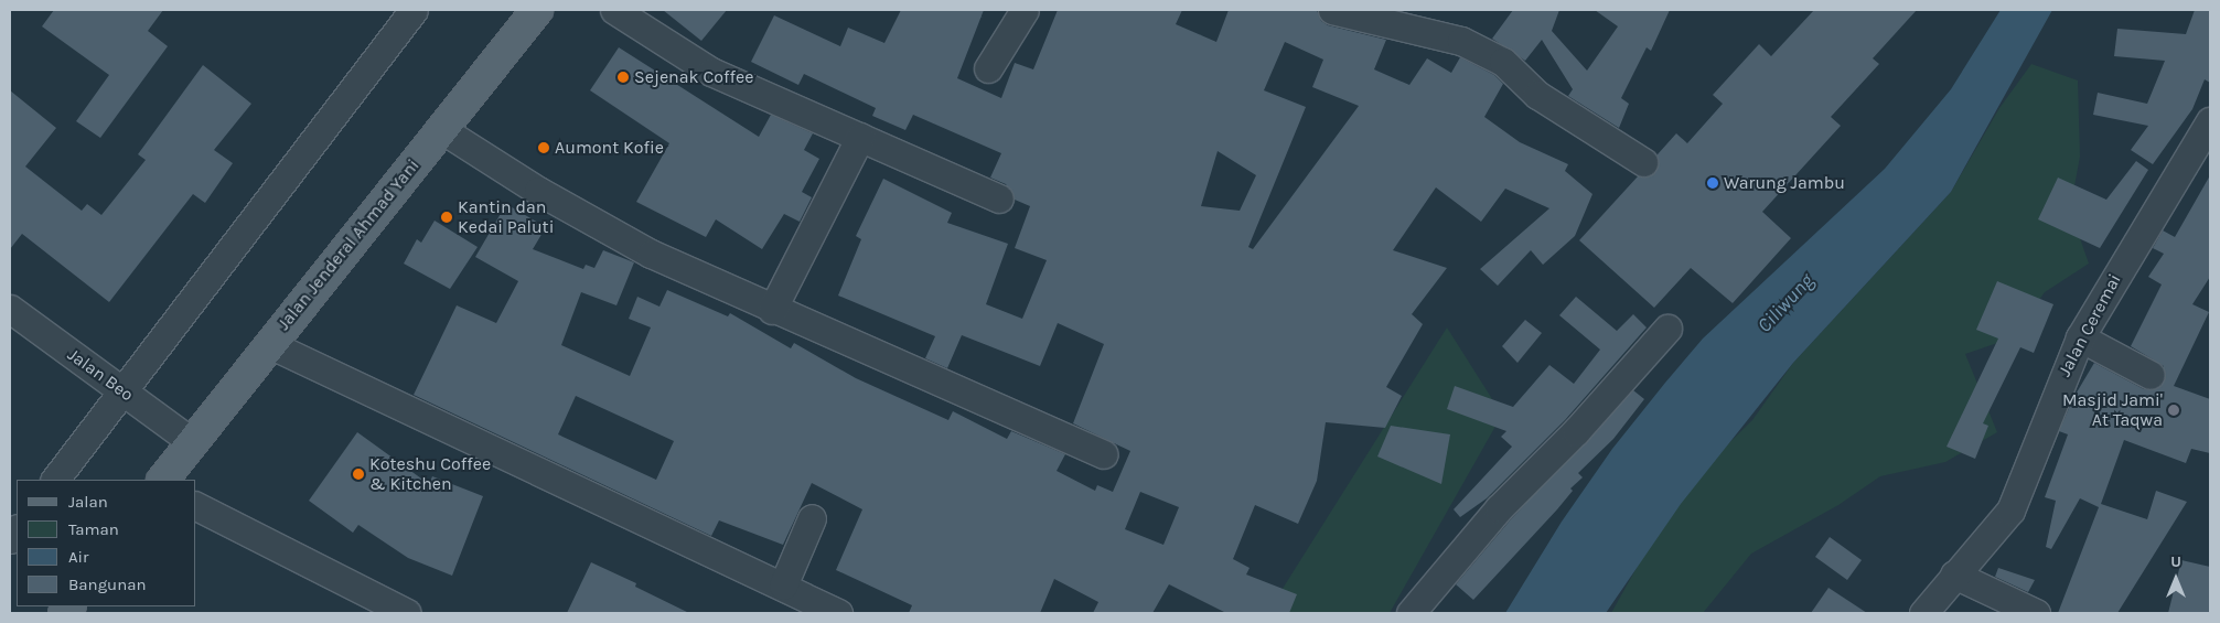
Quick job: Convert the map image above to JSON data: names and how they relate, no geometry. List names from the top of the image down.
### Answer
{
  "streets": {
    "main road": ["Jalan Jenderal Ahmad Yani"],
    "street": ["Jalan Ceremai", "Jalan Beo"]
  },
  "crossings": [
    ["Jalan Jenderal Ahmad Yani", "Jalan Beo"]
  ],
  "water": ["Ciliwung"],
  "places": [
    "Sejenak Coffee",
    "Aumont Kofie",
    "Warung Jambu",
    "Kantin dan Kedai Paluti",
    "Masjid Jami' At Taqwa",
    "Koteshu Coffee & Kitchen"
  ],
  "legend": [
    "Jalan",
    "Taman",
    "Air",
    "Bangunan"
  ],
  "north": "top"
}
